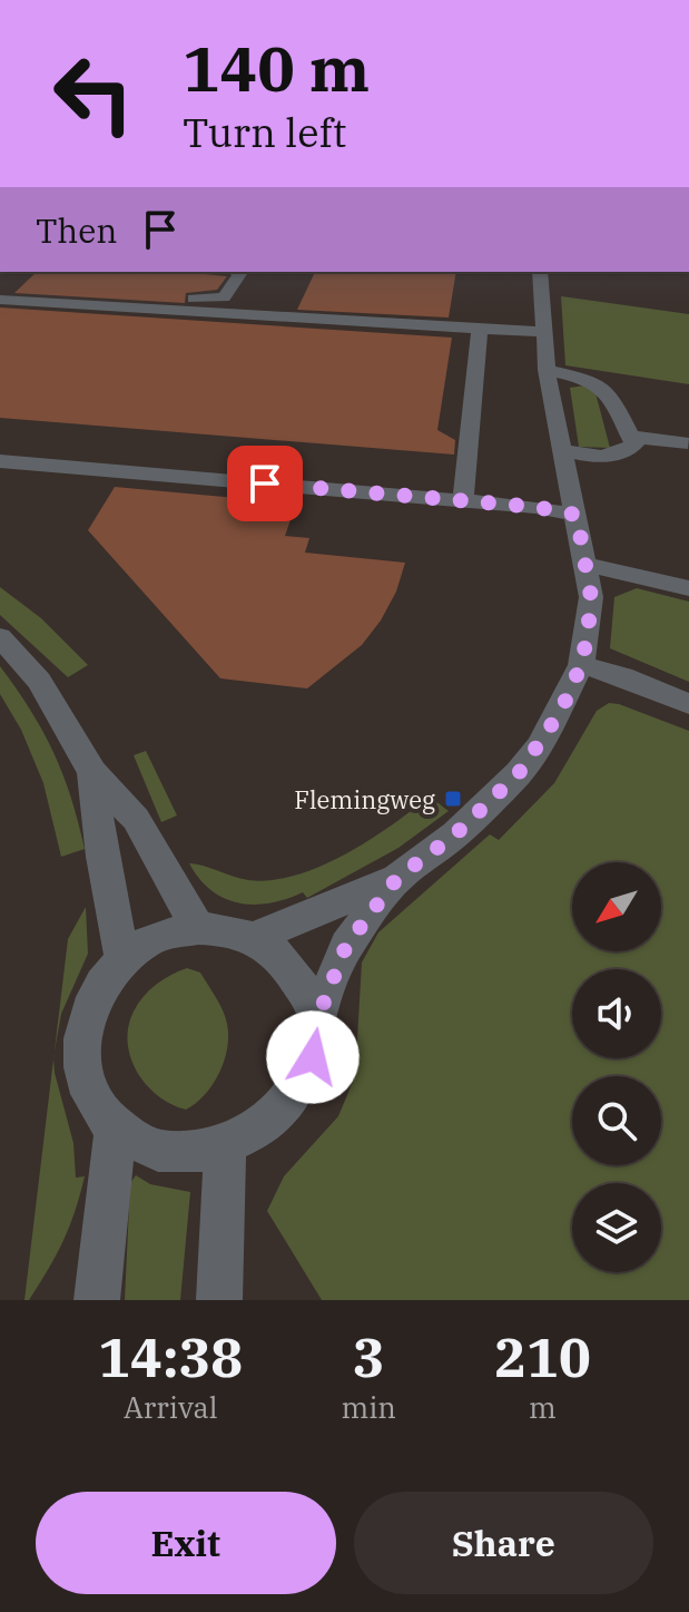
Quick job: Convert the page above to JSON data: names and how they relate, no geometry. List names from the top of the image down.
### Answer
{
  "places": {
    "transit": ["Flemingweg"]
  },
  "north": "bottom left",
  "page": {
    "turn": ["140 m", "Turn left"],
    "then": "Then",
    "eta": [
      "14:38",
      "Arrival",
      "3",
      "min",
      "210",
      "m"
    ],
    "buttons": ["Exit", "Share"]
  }
}
